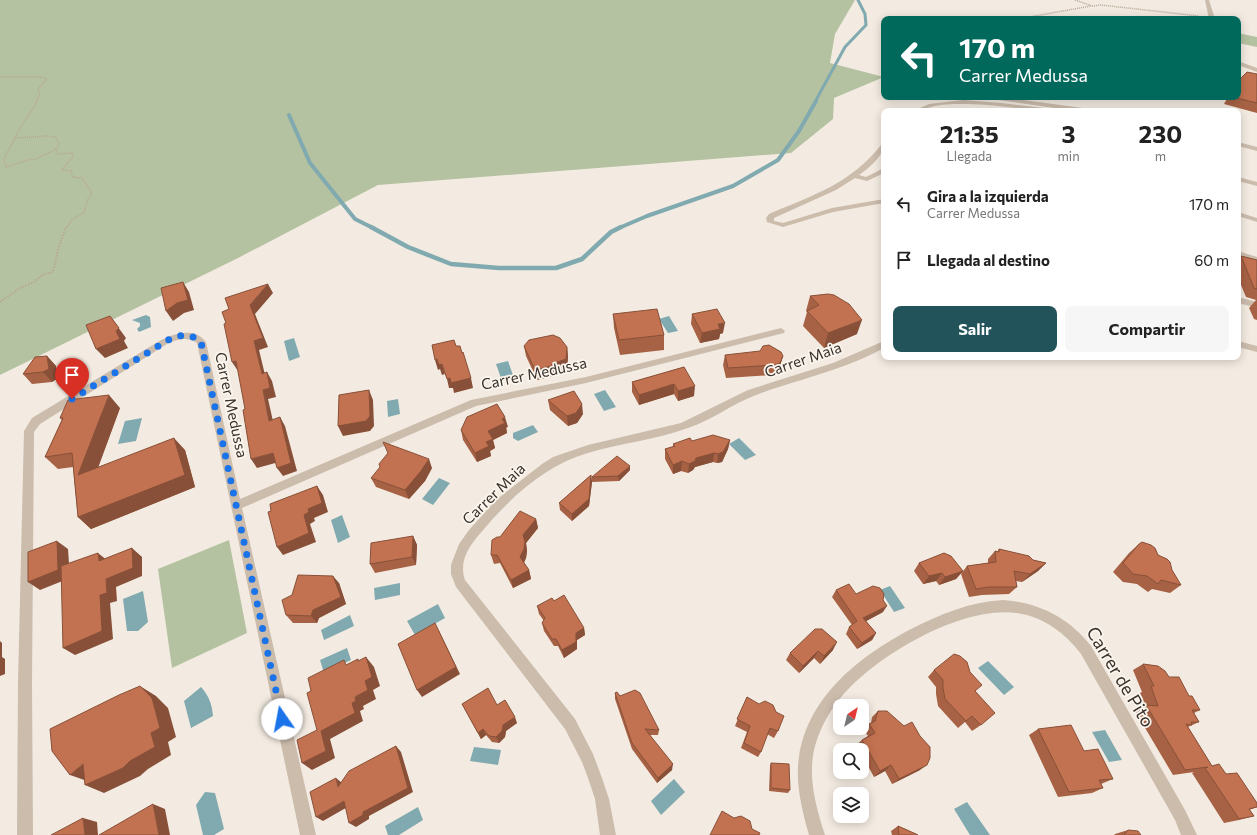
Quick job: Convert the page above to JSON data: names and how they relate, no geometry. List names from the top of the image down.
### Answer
{
  "streets": {
    "street": ["Carrer Maia", "Carrer Medussa", "Carrer de Pito"]
  },
  "north": "top right",
  "page": {
    "turn": ["170 m", "Carrer Medussa"],
    "eta": [
      "21:35",
      "Llegada",
      "3",
      "min",
      "230",
      "m"
    ],
    "list": [
      {
        "name": "Gira a la izquierda",
        "note": "Carrer Medussa",
        "value": "170 m"
      },
      {
        "name": "Llegada al destino",
        "value": "60 m"
      }
    ],
    "buttons": ["Salir", "Compartir"]
  }
}
